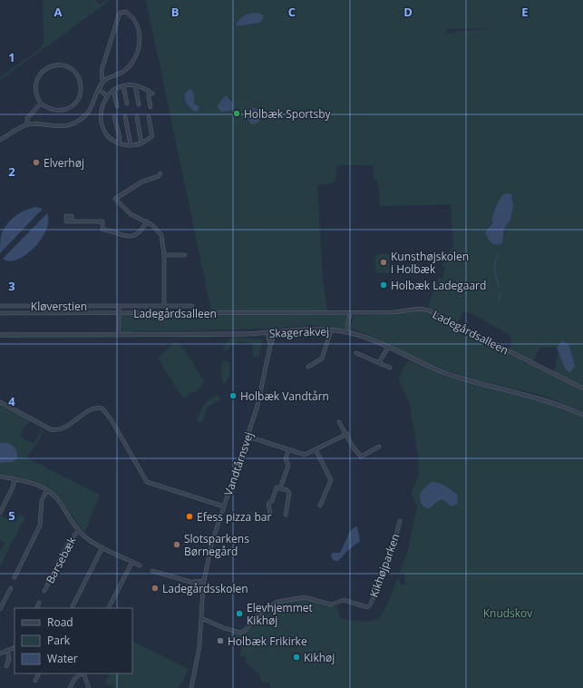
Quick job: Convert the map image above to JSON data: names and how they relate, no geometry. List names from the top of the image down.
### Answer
{
  "streets": {
    "street": [
      "Kløverstien",
      "Ladegårdsalleen",
      "Skagerakvej",
      "Vandtårnsvej",
      "Barsebæk",
      "Kikhøjparken"
    ]
  },
  "crossings": [
    ["Skagerakvej", "Vandtårnsvej"],
    ["Vandtårnsvej", "Kikhøjparken"]
  ],
  "parks": ["Knudskov"],
  "places": [
    "Holbæk Sportsby",
    "Elverhøj",
    "Kunsthøjskolen i Holbæk",
    "Holbæk Ladegaard",
    "Holbæk Vandtårn",
    "Efess pizza bar",
    "Slotsparkens Børnegård",
    "Ladegårdsskolen",
    "Elevhjemmet Kikhøj",
    "Holbæk Frikirke",
    "Kikhøj"
  ],
  "legend": ["Road", "Park", "Water"],
  "grid": {
    "columns": [
      "A",
      "B",
      "C",
      "D",
      "E"
    ],
    "rows": [
      "1",
      "2",
      "3",
      "4",
      "5"
    ]
  }
}
